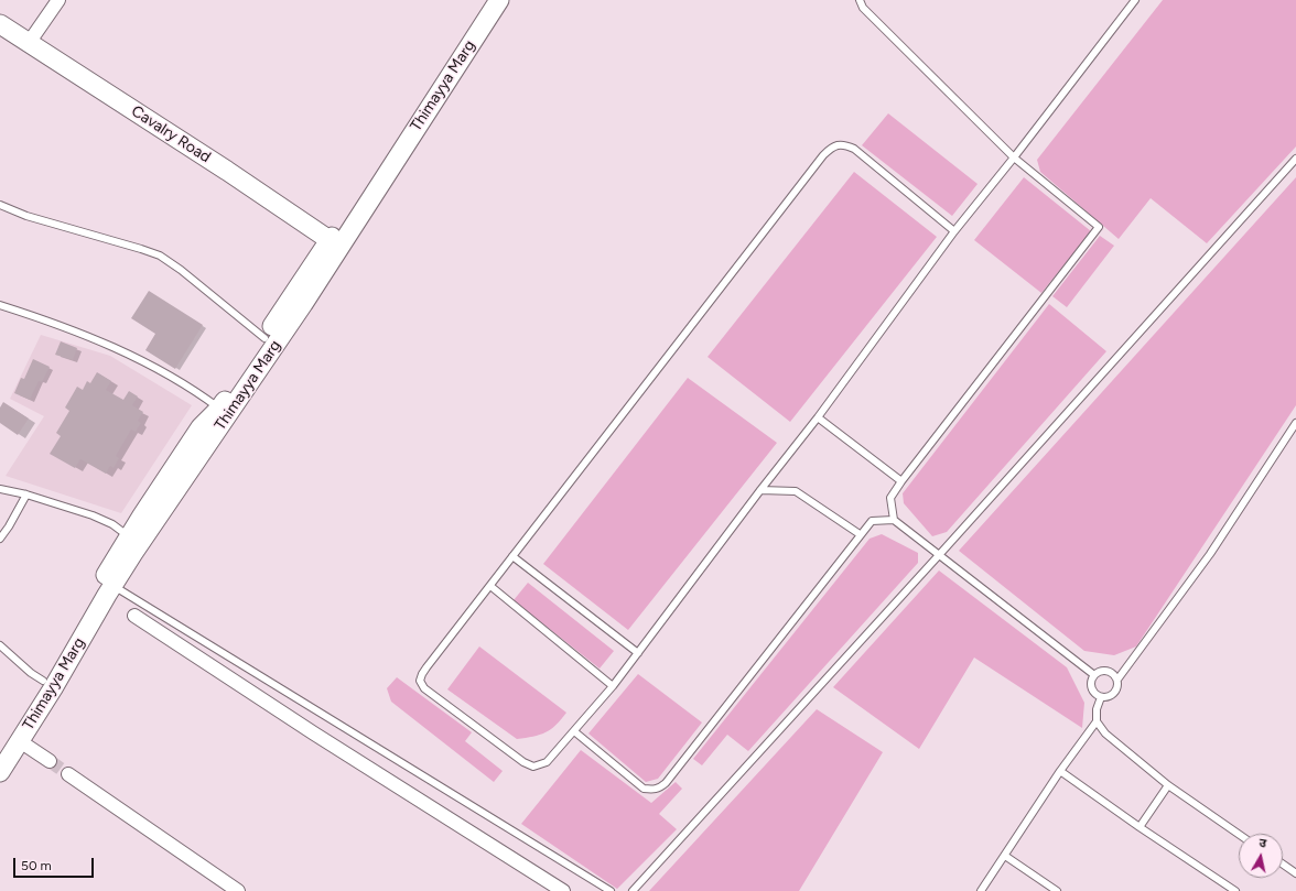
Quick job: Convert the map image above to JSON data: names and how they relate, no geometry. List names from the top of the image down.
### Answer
{
  "streets": {
    "street": ["Thimayya Marg", "Cavalry Road"]
  },
  "crossings": [
    ["Thimayya Marg", "Cavalry Road"]
  ],
  "scale_bar": "50 m",
  "north": "top"
}
